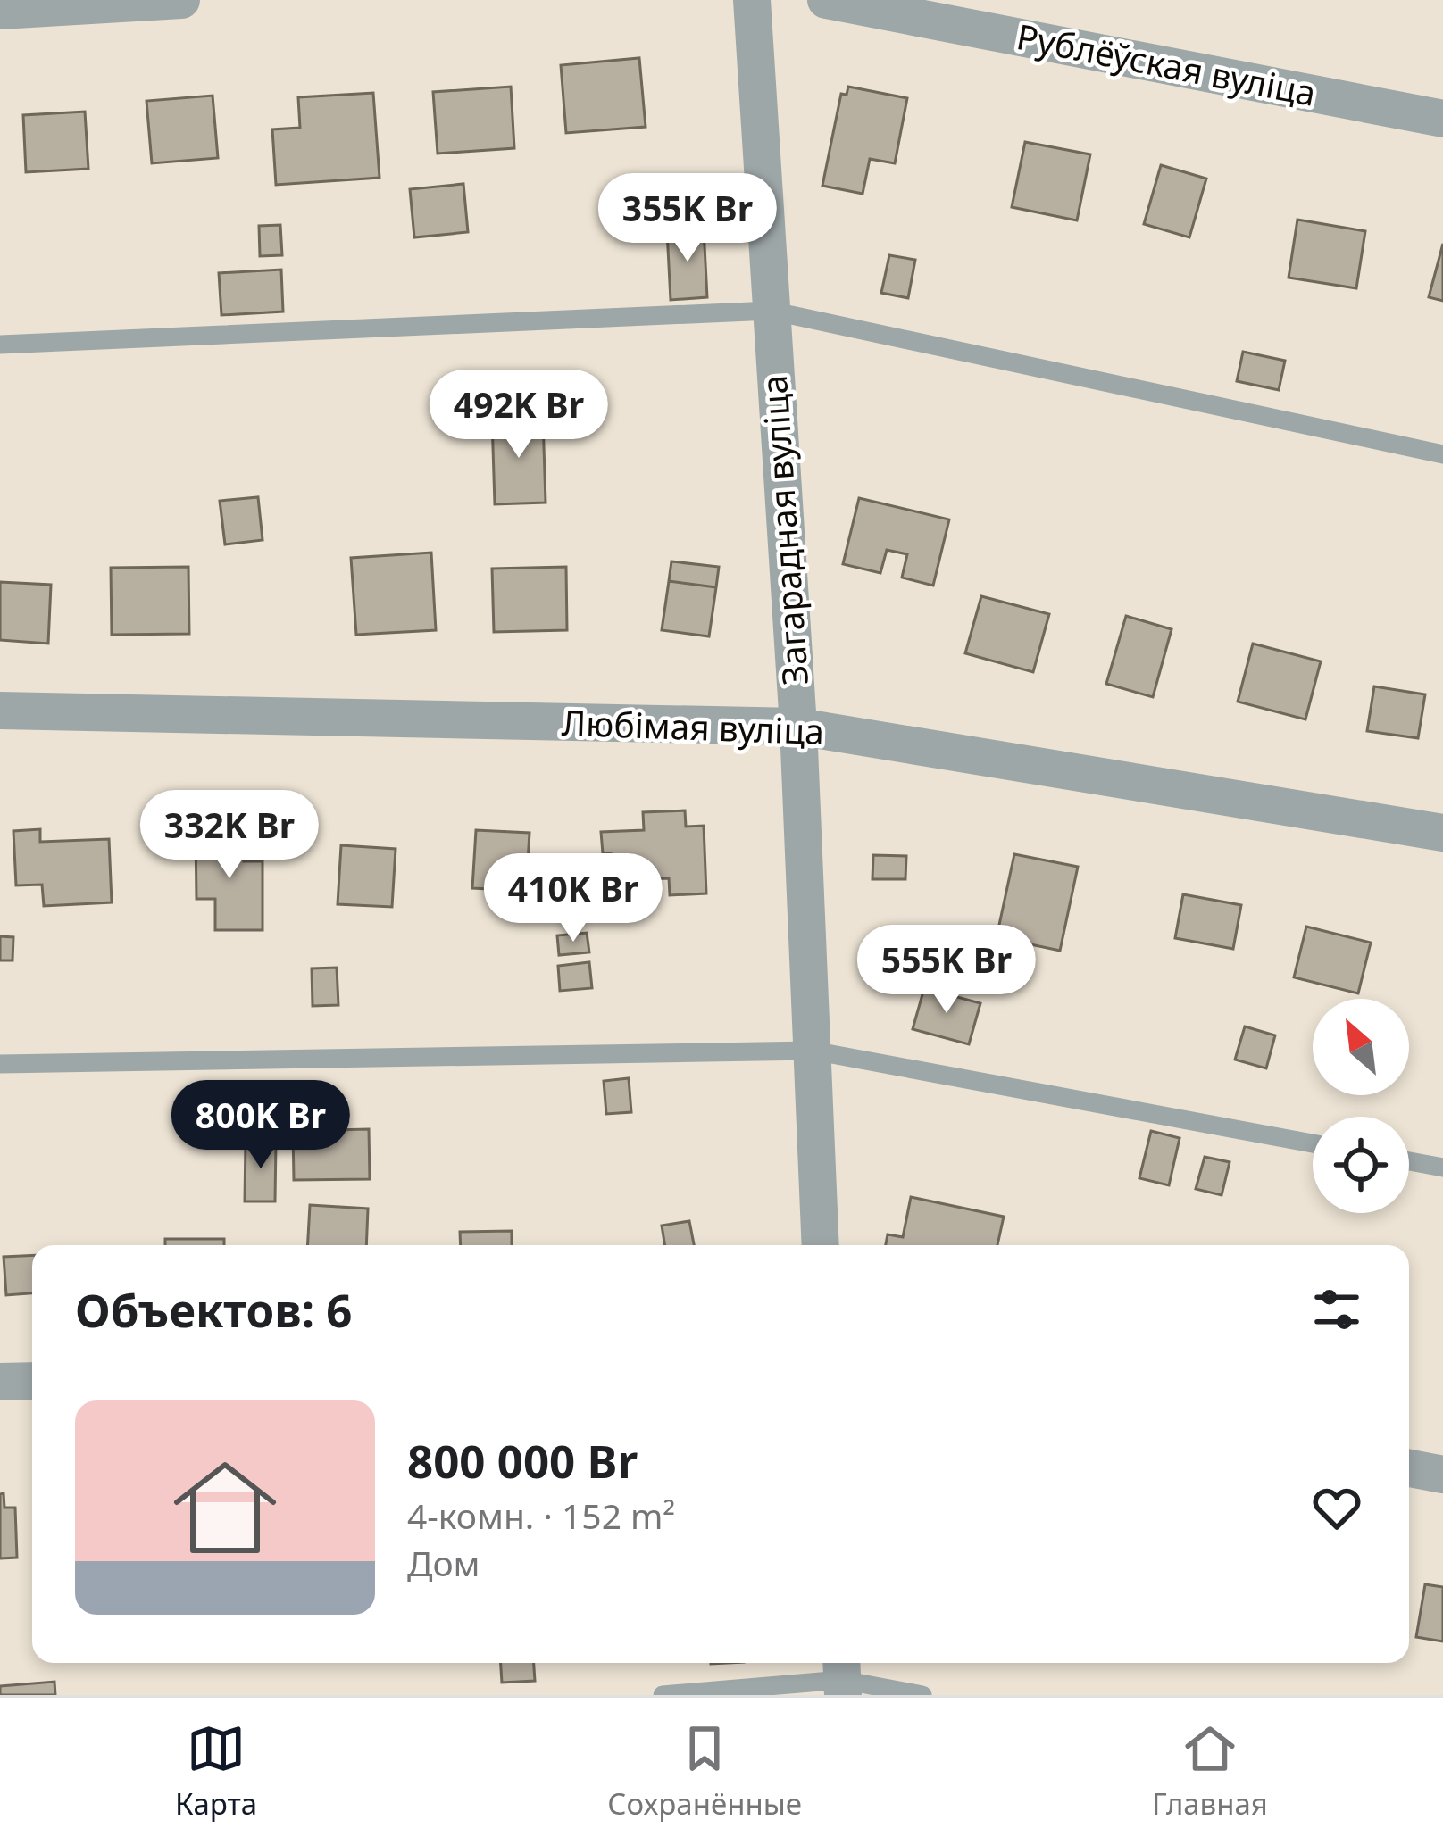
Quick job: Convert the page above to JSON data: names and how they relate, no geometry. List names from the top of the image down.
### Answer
{
  "streets": {
    "street": ["Рублёўская вуліца", "Загарадная вуліца", "Любімая вуліца"]
  },
  "crossings": [
    ["Загарадная вуліца", "Любімая вуліца"]
  ],
  "north": "top left",
  "page": {
    "price": [
      "355K Br",
      "492K Br",
      "332K Br",
      "410K Br",
      "555K Br",
      "800K Br"
    ],
    "heading": "Объектов: 6",
    "list": [
      {
        "name": "800 000 Br",
        "note": "4-комн. · 152 m² · Дом"
      }
    ],
    "tabs": ["Карта", "Сохранённые", "Главная"]
  }
}
